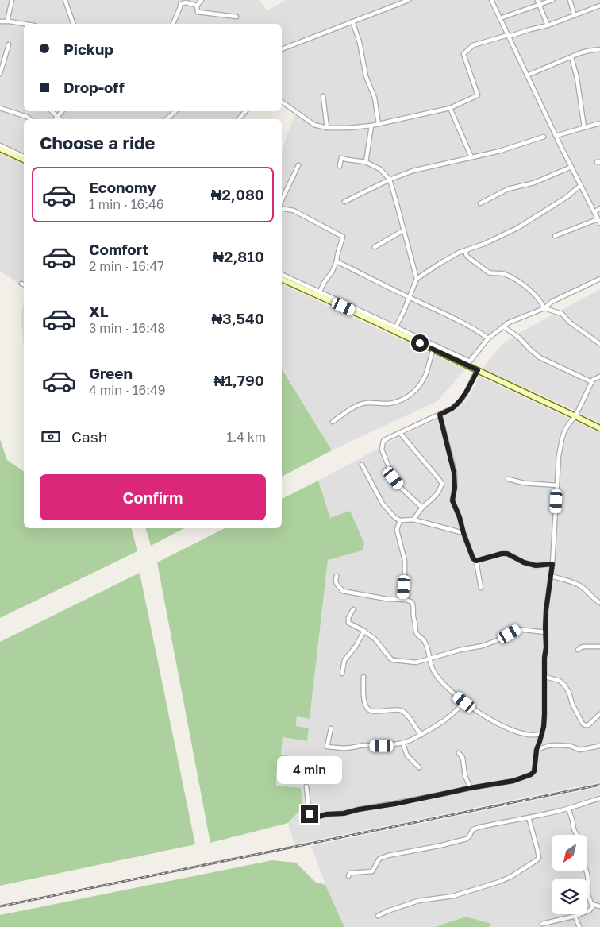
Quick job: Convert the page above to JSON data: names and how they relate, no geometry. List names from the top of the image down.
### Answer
{
  "north": "bottom left",
  "page": {
    "banner": ["Pickup", "Drop-off"],
    "heading": "Choose a ride",
    "list": [
      {
        "name": "Economy",
        "note": "1 min · 16:46",
        "value": "₦2,080"
      },
      {
        "name": "Comfort",
        "note": "2 min · 16:47",
        "value": "₦2,810"
      },
      {
        "name": "XL",
        "note": "3 min · 16:48",
        "value": "₦3,540"
      },
      {
        "name": "Green",
        "note": "4 min · 16:49",
        "value": "₦1,790"
      }
    ],
    "pay": ["Cash", "1.4 km"],
    "buttons": "Confirm",
    "bubble": "4 min"
  }
}
